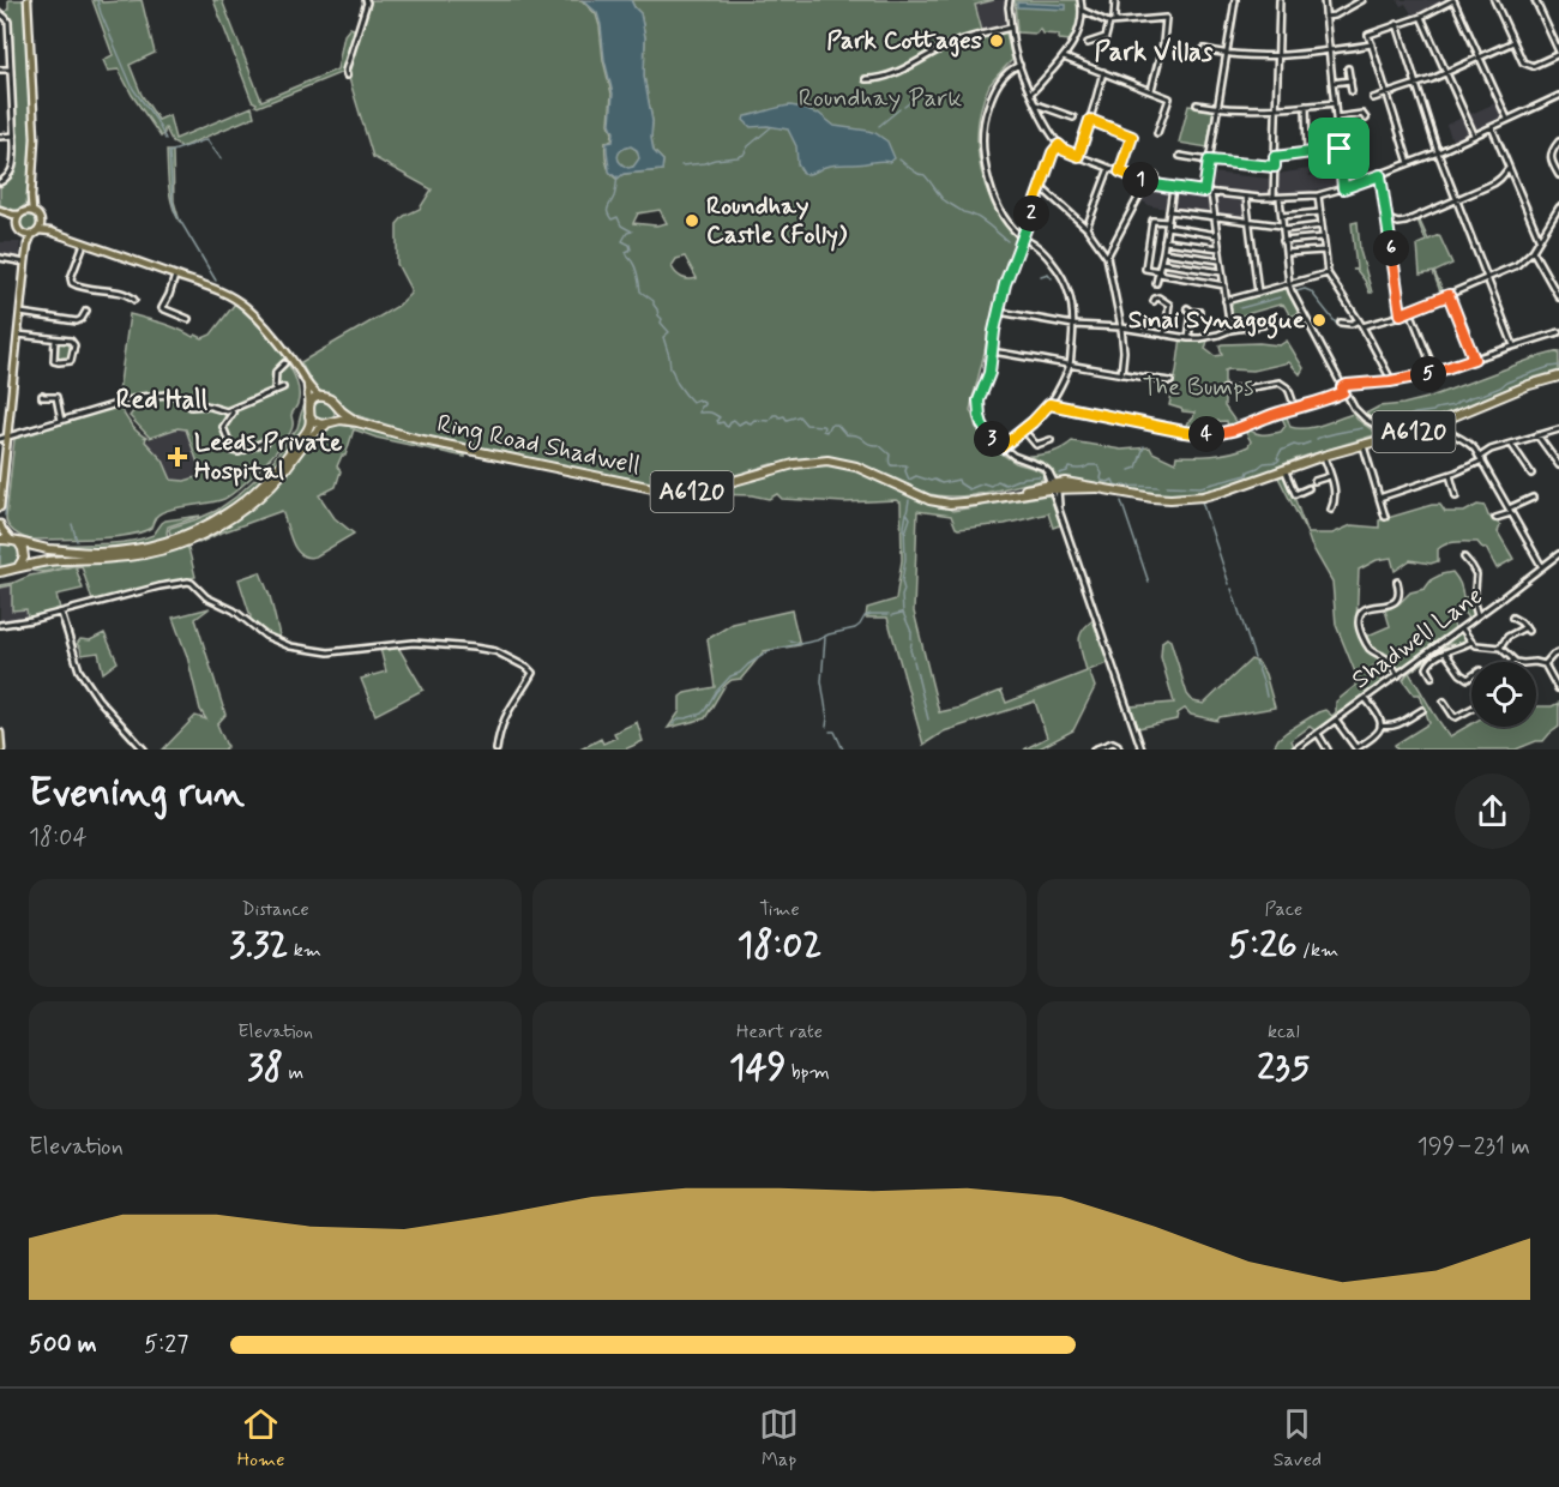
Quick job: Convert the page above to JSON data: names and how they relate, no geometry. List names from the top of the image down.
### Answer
{
  "streets": {
    "highway": ["A6120", "Ring Road Shadwell"],
    "street": ["Shadwell Lane"]
  },
  "crossings": [
    ["A6120", "Ring Road Shadwell"]
  ],
  "districts": ["Park Villas", "Red Hall"],
  "parks": ["Roundhay Park", "The Bumps"],
  "places": {
    "other": ["Park Cottages", "Roundhay Castle (Folly)", "Sinai Synagogue"],
    "health": ["Leeds Private Hospital"]
  },
  "page": {
    "pins": [
      "1",
      "2",
      "6",
      "5",
      "4",
      "3"
    ],
    "heading": ["Evening run", "18:04"],
    "stats": [
      ["Distance", "3.32 km"],
      ["Time", "18:02"],
      ["Pace", "5:26 /km"],
      ["Elevation", "38 m"],
      ["Heart rate", "149 bpm"],
      ["kcal", "235"]
    ],
    "chart": ["Elevation", "199–231 m"],
    "list": [
      {
        "name": "500 m",
        "note": "5:27"
      }
    ],
    "tabs": ["Home", "Map", "Saved"]
  }
}
